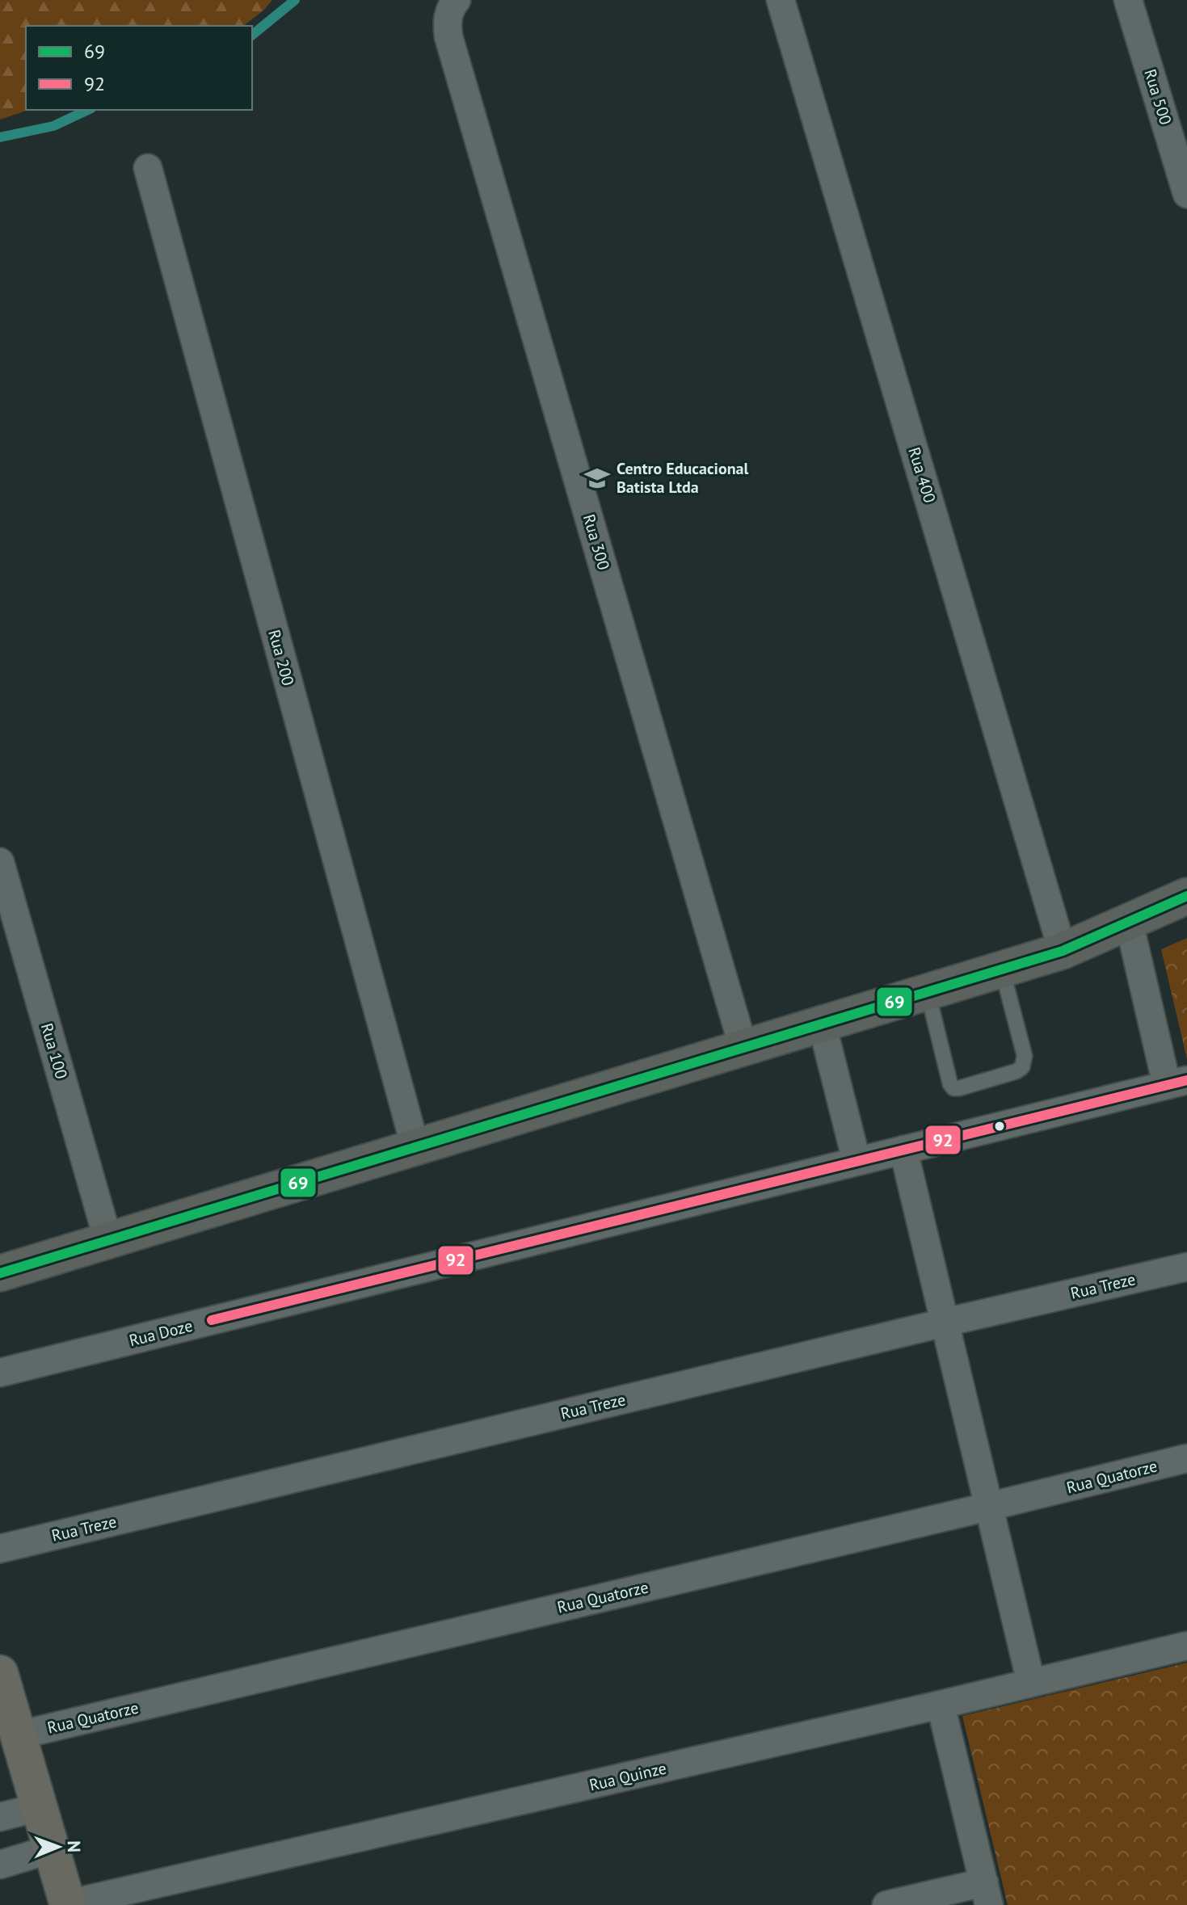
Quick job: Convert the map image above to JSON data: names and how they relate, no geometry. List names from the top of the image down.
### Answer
{
  "streets": {
    "street": [
      "Rua 500",
      "Rua 400",
      "Rua 300",
      "Rua 200",
      "Rua 100",
      "Rua Treze",
      "Rua Doze",
      "Rua Quatorze",
      "Rua Quinze"
    ]
  },
  "places": {
    "school or university": ["Centro Educacional Batista Ltda"]
  },
  "lines": ["transit line 69", "transit line 92"],
  "legend": ["69", "92"],
  "north": "right"
}
